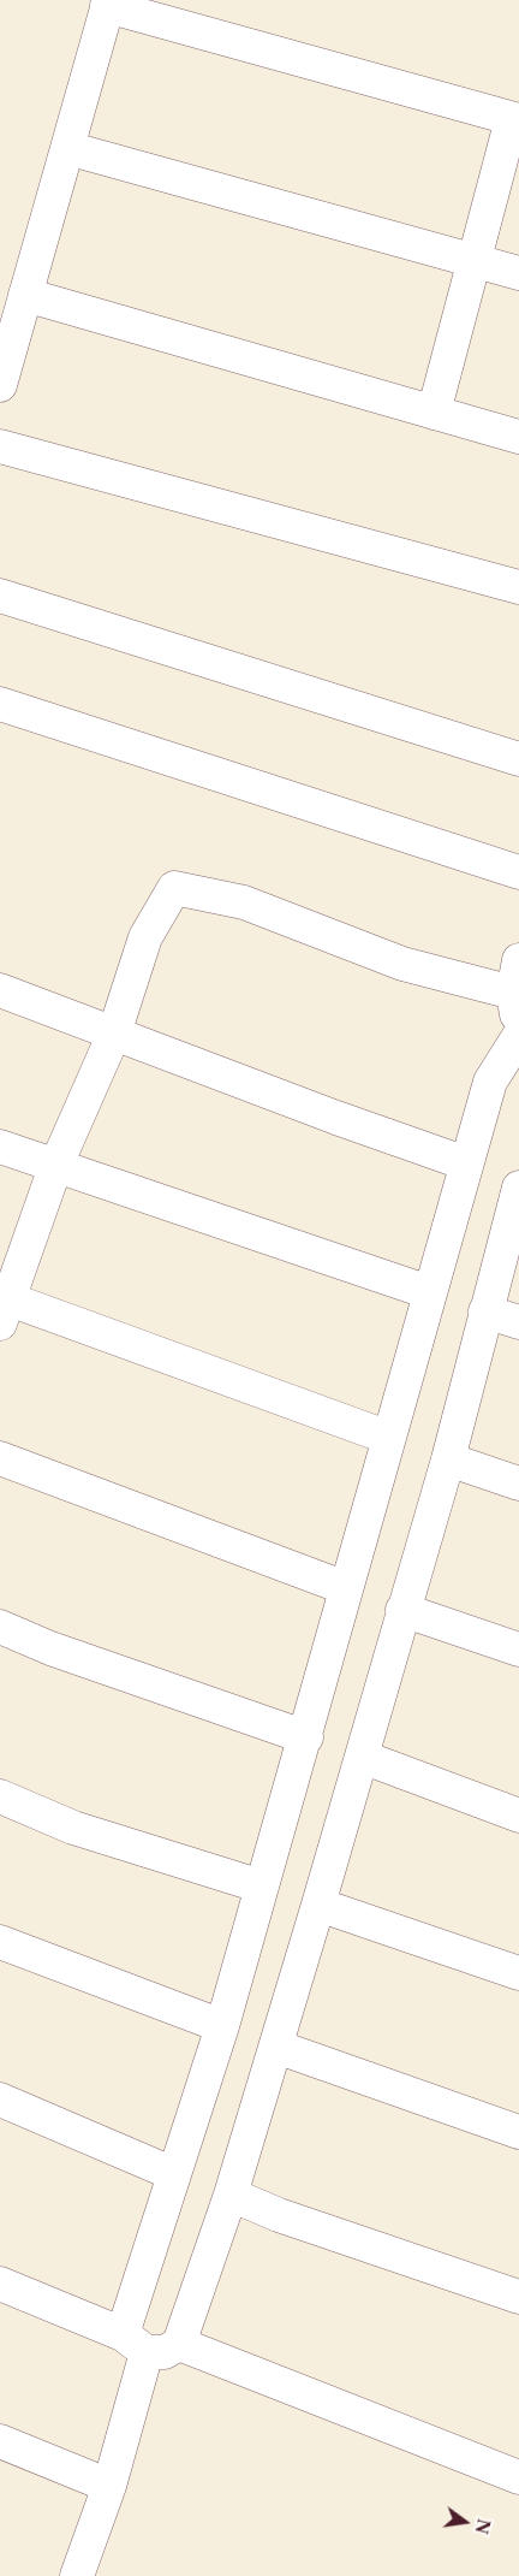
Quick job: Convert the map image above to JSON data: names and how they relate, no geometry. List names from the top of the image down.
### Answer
{
  "north": "right"
}
